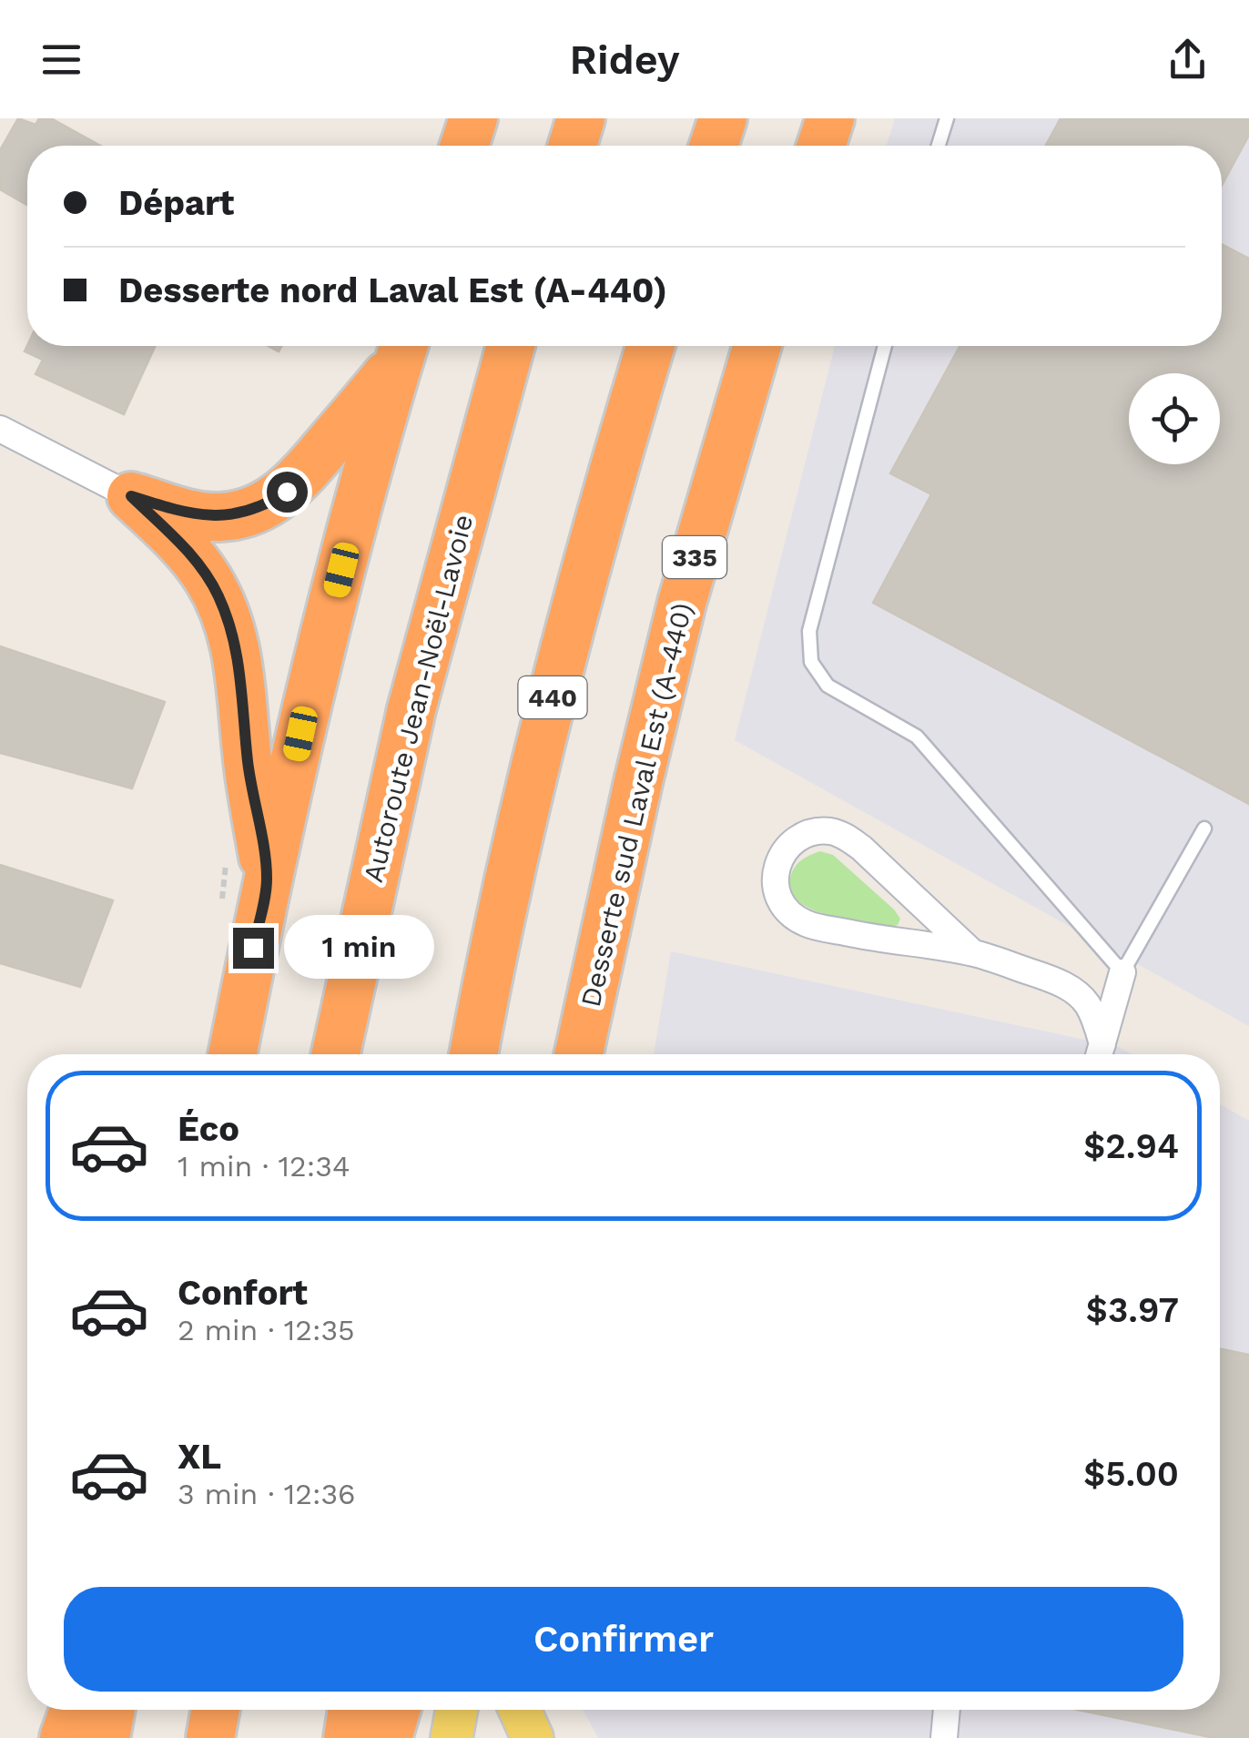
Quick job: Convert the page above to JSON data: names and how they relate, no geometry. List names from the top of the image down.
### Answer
{
  "streets": {
    "highway": [
      "335",
      "440",
      "Autoroute Jean-Noël-Lavoie",
      "Desserte sud Laval Est (A-440)"
    ]
  },
  "page": {
    "header": "Ridey",
    "banner": ["Départ", "Desserte nord Laval Est (A-440)"],
    "bubble": "1 min",
    "list": [
      {
        "name": "Éco",
        "note": "1 min · 12:34",
        "value": "$2.94"
      },
      {
        "name": "Confort",
        "note": "2 min · 12:35",
        "value": "$3.97"
      },
      {
        "name": "XL",
        "note": "3 min · 12:36",
        "value": "$5.00"
      }
    ],
    "buttons": "Confirmer"
  }
}
